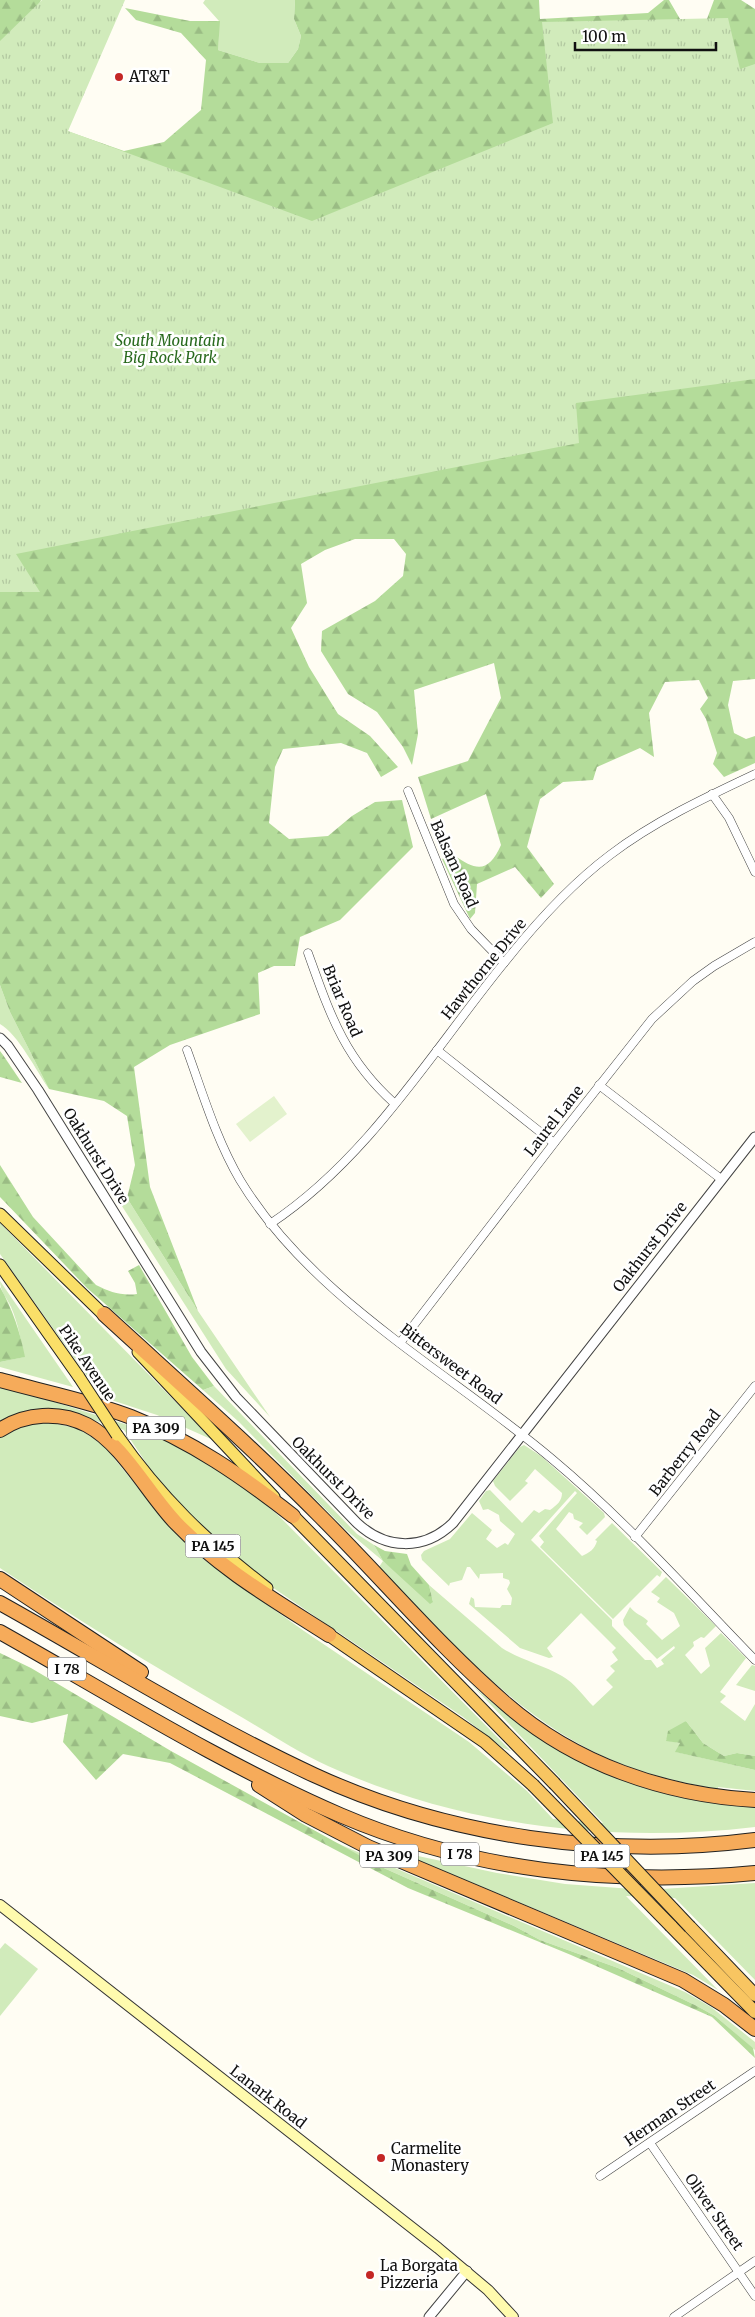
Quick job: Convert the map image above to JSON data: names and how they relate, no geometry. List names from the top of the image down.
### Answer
{
  "streets": {
    "highway": ["PA 309", "PA 145", "I 78"],
    "main road": ["Pike Avenue", "Lanark Road"],
    "street": [
      "Balsam Road",
      "Hawthorne Drive",
      "Briar Road",
      "Laurel Lane",
      "Oakhurst Drive",
      "Bittersweet Road",
      "Barberry Road",
      "Herman Street",
      "Oliver Street"
    ]
  },
  "crossings": [
    ["Balsam Road", "Hawthorne Drive"],
    ["Hawthorne Drive", "Briar Road"],
    ["Hawthorne Drive", "Bittersweet Road"],
    ["Laurel Lane", "Bittersweet Road"],
    ["Oakhurst Drive", "Bittersweet Road"],
    ["Pike Avenue", "PA 145"],
    ["Bittersweet Road", "Barberry Road"],
    ["PA 309", "I 78"],
    ["Herman Street", "Oliver Street"]
  ],
  "parks": ["South Mountain Big Rock Park"],
  "places": ["AT&T", "Carmelite Monastery", "La Borgata Pizzeria"],
  "scale_bar": "100 m"
}
